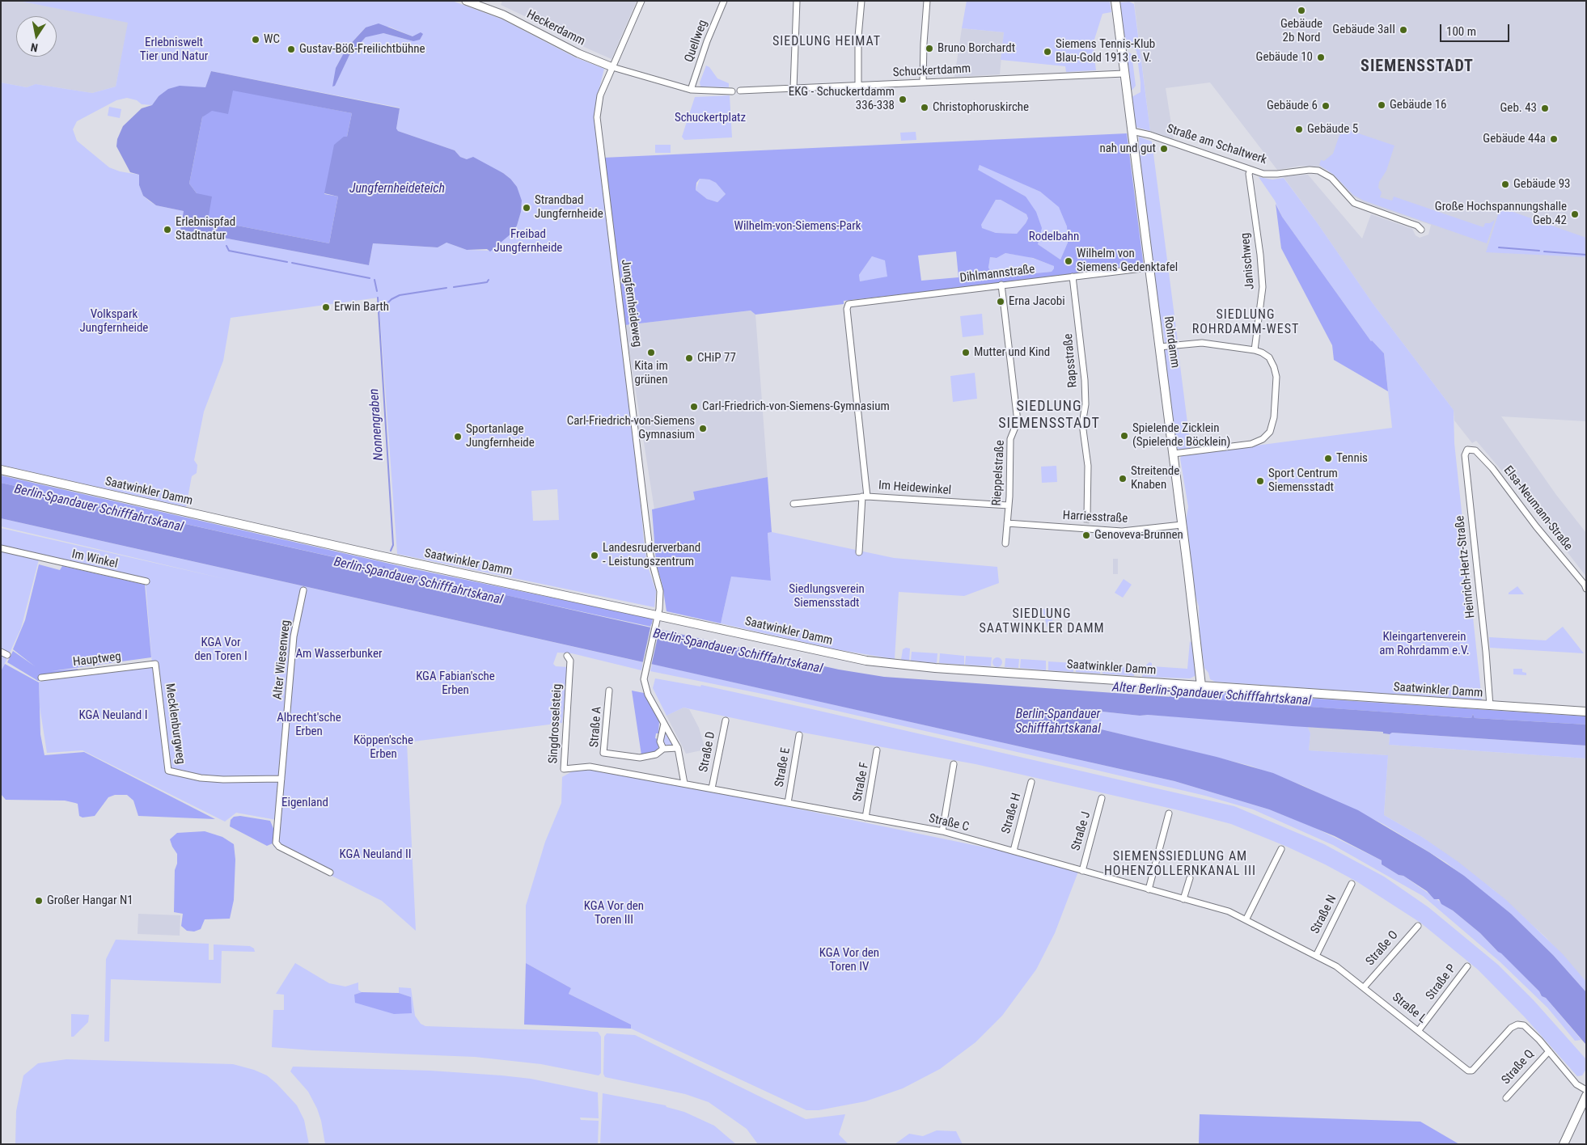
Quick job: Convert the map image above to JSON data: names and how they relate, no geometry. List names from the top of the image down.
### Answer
{
  "streets": {
    "main road": ["Rohrdamm", "Saatwinkler Damm"],
    "street": [
      "Heckerdamm",
      "Quellweg",
      "Schuckertdamm",
      "Straße am Schaltwerk",
      "Janischweg",
      "Dihlmannstraße",
      "Jungfernheideweg",
      "Rapsstraße",
      "Rieppelstraße",
      "Im Heidewinkel",
      "Elsa-Neumann-Straße",
      "Harriesstraße",
      "Im Winkel",
      "Heinrich-Hertz-Straße",
      "Hauptweg",
      "Alter Wiesenweg",
      "Mecklenburgweg",
      "Singdrosselsteig",
      "Straße A",
      "Straße D",
      "Straße E",
      "Straße F",
      "Straße H",
      "Straße C",
      "Straße J",
      "Straße N",
      "Straße O",
      "Straße P",
      "Straße L",
      "Straße Q"
    ]
  },
  "crossings": [
    ["Heckerdamm", "Jungfernheideweg"],
    ["Schuckertdamm", "Rohrdamm"],
    ["Straße am Schaltwerk", "Janischweg"],
    ["Straße am Schaltwerk", "Rohrdamm"],
    ["Dihlmannstraße", "Rohrdamm"],
    ["Dihlmannstraße", "Rapsstraße"],
    ["Dihlmannstraße", "Rieppelstraße"],
    ["Dihlmannstraße", "Im Heidewinkel"],
    ["Jungfernheideweg", "Saatwinkler Damm"],
    ["Jungfernheideweg", "Singdrosselsteig"],
    ["Jungfernheideweg", "Straße C"],
    ["Rohrdamm", "Saatwinkler Damm"],
    ["Rohrdamm", "Harriesstraße"],
    ["Rieppelstraße", "Im Heidewinkel"],
    ["Rieppelstraße", "Harriesstraße"],
    ["Saatwinkler Damm", "Heinrich-Hertz-Straße"],
    ["Elsa-Neumann-Straße", "Heinrich-Hertz-Straße"],
    ["Hauptweg", "Mecklenburgweg"],
    ["Alter Wiesenweg", "Mecklenburgweg"],
    ["Singdrosselsteig", "Straße C"],
    ["Straße D", "Straße C"],
    ["Straße E", "Straße C"],
    ["Straße F", "Straße C"],
    ["Straße H", "Straße C"],
    ["Straße C", "Straße J"],
    ["Straße C", "Straße L"],
    ["Straße N", "Straße L"],
    ["Straße O", "Straße L"],
    ["Straße P", "Straße L"],
    ["Straße L", "Straße Q"]
  ],
  "districts": [
    "SIEDLUNG HEIMAT",
    "SIEMENSSTADT",
    "SIEDLUNG ROHRDAMM-WEST",
    "SIEDLUNG SIEMENSSTADT",
    "SIEDLUNG SAATWINKLER DAMM",
    "SIEMENSSIEDLUNG AM HOHENZOLLERNKANAL III"
  ],
  "water": [
    "Jungfernheideteich",
    "Nonnengraben",
    "Berlin-Spandauer Schifffahrtskanal",
    "Alter Berlin-Spandauer Schifffahrtskanal"
  ],
  "parks": [
    "Erlebniswelt Tier und Natur",
    "Schuckertplatz",
    "Wilhelm-von-Siemens-Park",
    "Freibad Jungfernheide",
    "Rodelbahn",
    "Volkspark Jungfernheide",
    "Siedlungsverein Siemensstadt",
    "Kleingartenverein am Rohrdamm e.V.",
    "KGA Vor den Toren I",
    "Am Wasserbunker",
    "KGA Fabian'sche Erben",
    "KGA Neuland I",
    "Albrecht'sche Erben",
    "Köppen'sche Erben",
    "Eigenland",
    "KGA Neuland II",
    "KGA Vor den Toren III",
    "KGA Vor den Toren IV"
  ],
  "places": [
    "Gebäude 2b Nord",
    "Gebäude 3aII",
    "WC",
    "Bruno Borchardt",
    "Gustav-Böß-Freilichtbühne",
    "Siemens Tennis-Klub Blau-Gold 1913 e. V.",
    "Gebäude 10",
    "EKG - Schuckertdamm 336-338",
    "Gebäude 16",
    "Gebäude 6",
    "Christophoruskirche",
    "Geb. 43",
    "Gebäude 5",
    "Gebäude 44a",
    "nah und gut",
    "Gebäude 93",
    "Strandbad Jungfernheide",
    "Große Hochspannungshalle Geb.42",
    "Erlebnispfad Stadtnatur",
    "Wilhelm von Siemens Gedenktafel",
    "Erna Jacobi",
    "Erwin Barth",
    "Kita im grünen",
    "Mutter und Kind",
    "CHiP 77",
    "Carl-Friedrich-von-Siemens-Gymnasium",
    "Carl-Friedrich-von-Siemens Gymnasium",
    "Spielende Zicklein (Spielende Böcklein)",
    "Sportanlage Jungfernheide",
    "Tennis",
    "Streitende Knaben",
    "Sport Centrum Siemensstadt",
    "Genoveva-Brunnen",
    "Landesruderverband - Leistungszentrum",
    "Großer Hangar N1"
  ],
  "scale_bar": "100 m",
  "north": "bottom"
}
